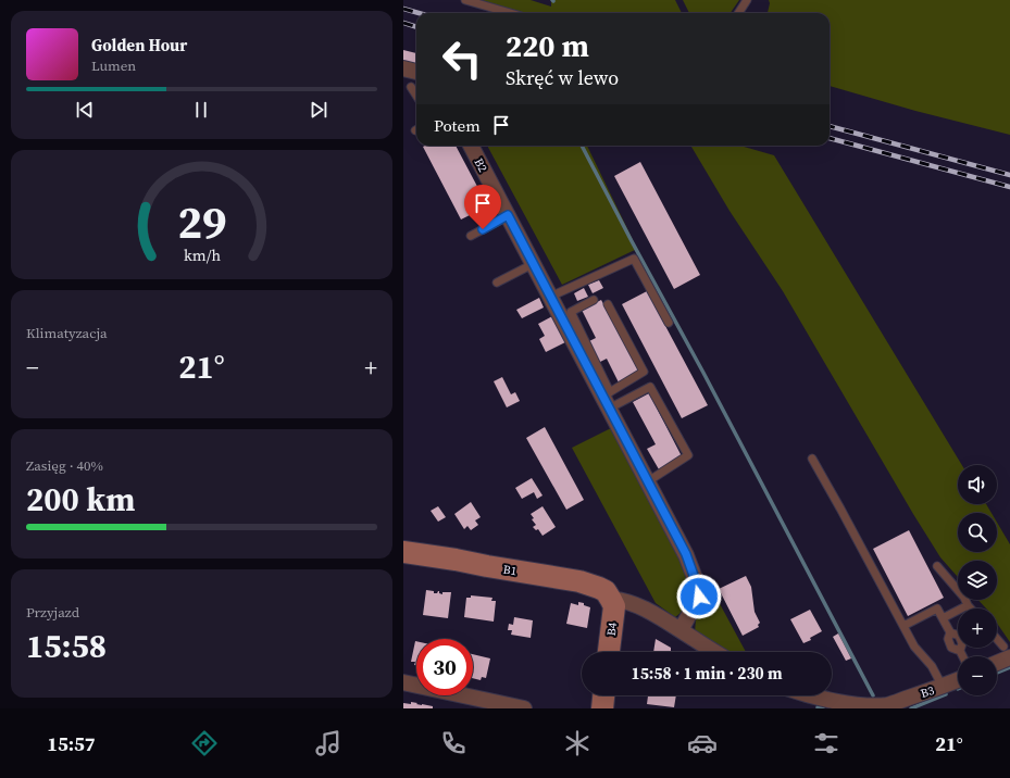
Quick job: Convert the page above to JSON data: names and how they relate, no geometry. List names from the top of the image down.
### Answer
{
  "streets": {
    "street": [
      "B2",
      "B1",
      "B4",
      "B3"
    ]
  },
  "crossings": [
    ["B1", "B4"]
  ],
  "page": {
    "turn": ["220 m", "Skręć w lewo"],
    "song": ["Golden Hour", "Lumen"],
    "then": "Potem",
    "tile": [
      "Klimatyzacja",
      ["Zasięg · 40%", "200 km"],
      ["Przyjazd", "15:58"]
    ],
    "heat": ["−", "21°", "+"],
    "map_buttons": ["+", "−"],
    "limit": "30",
    "trip": "15:58 · 1 min · 230 m",
    "tabs": ["15:57", "21°"],
    "gauge": ["29", "km/h"]
  }
}
